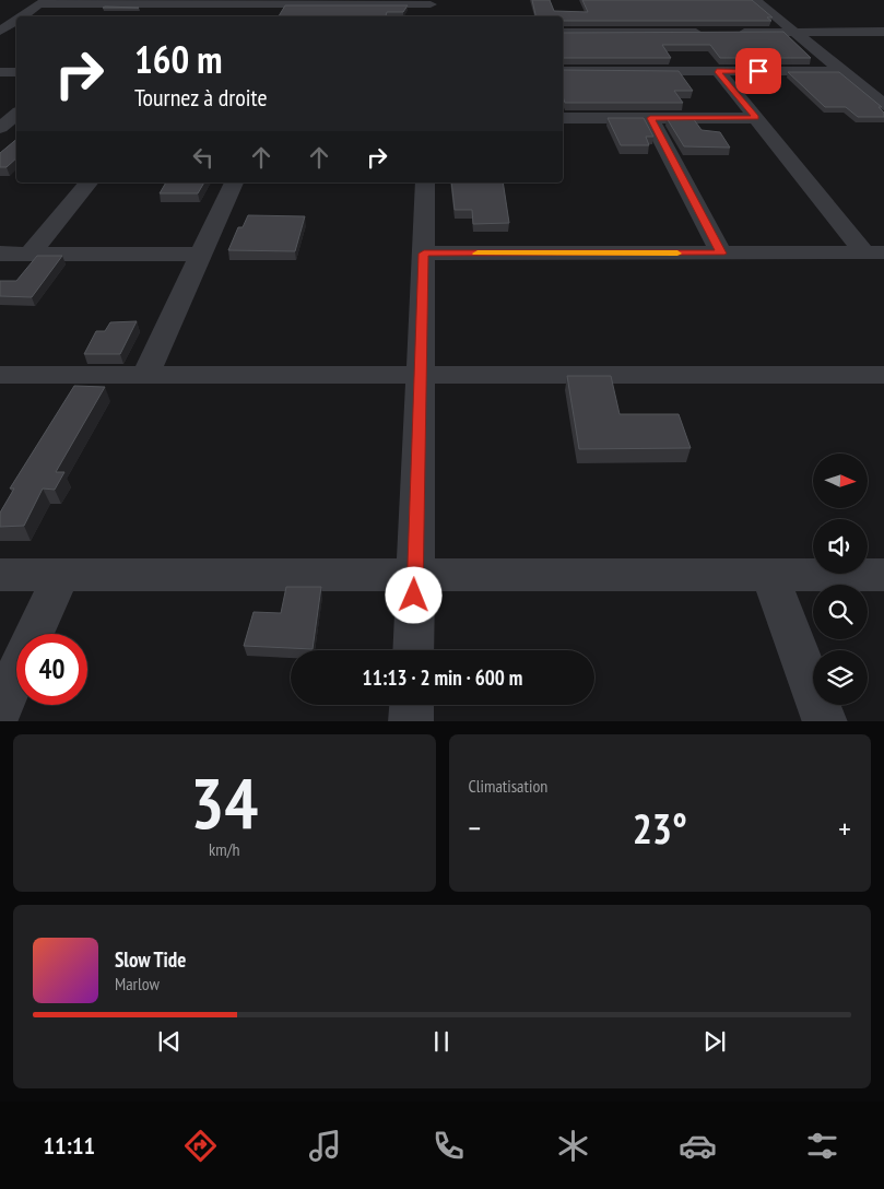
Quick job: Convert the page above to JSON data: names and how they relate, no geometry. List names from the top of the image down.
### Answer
{
  "north": "right",
  "page": {
    "turn": ["160 m", "Tournez à droite"],
    "limit": "40",
    "trip": "11:13 · 2 min · 600 m",
    "tile": [
      ["34", "km/h"],
      "Climatisation"
    ],
    "heat": ["−", "23°", "+"],
    "song": ["Slow Tide", "Marlow"],
    "tabs": "11:11"
  }
}
